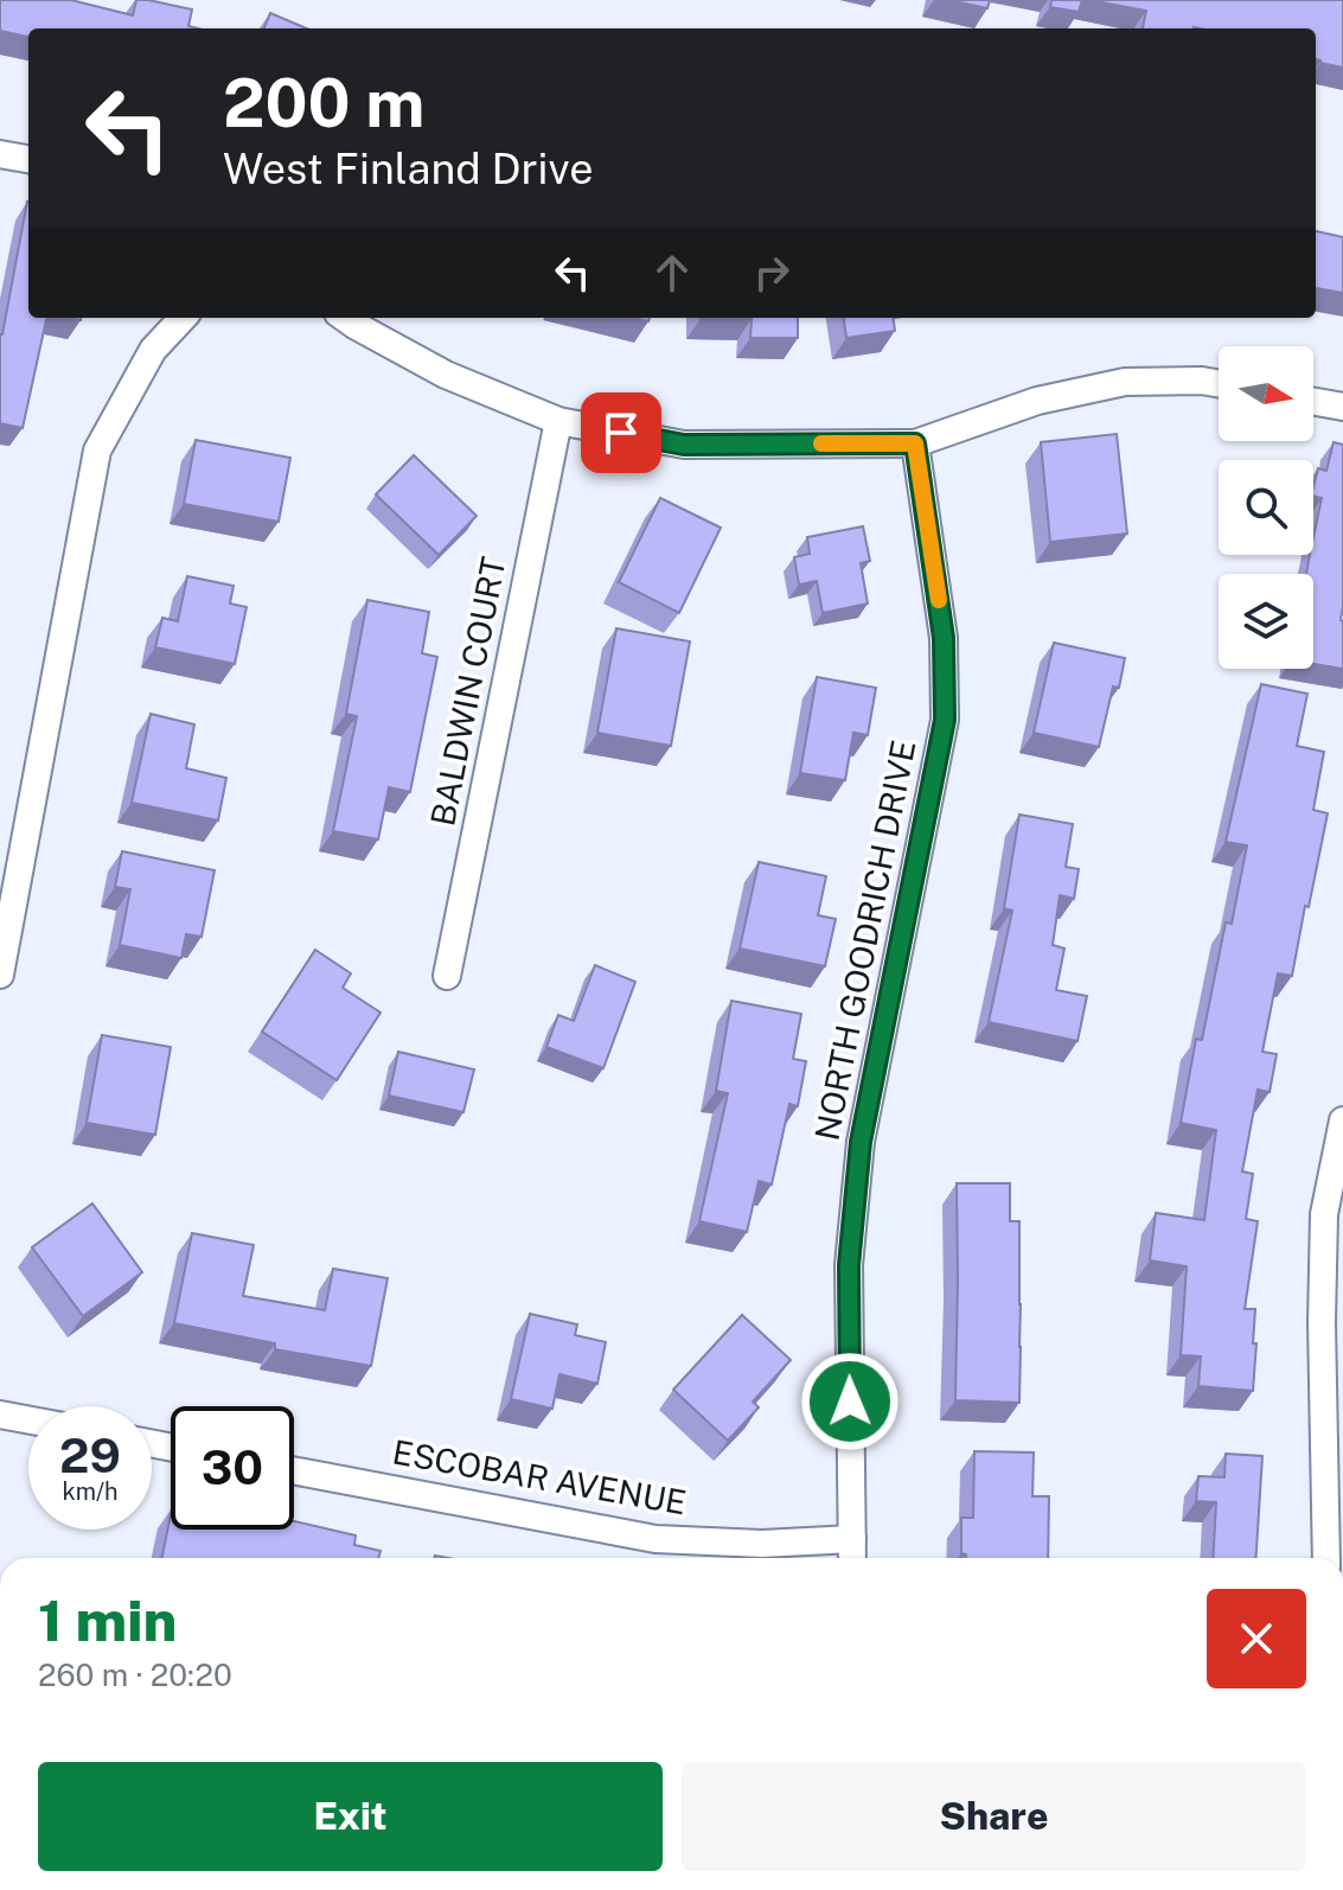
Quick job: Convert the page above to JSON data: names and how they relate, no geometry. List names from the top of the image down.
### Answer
{
  "streets": {
    "street": ["BALDWIN COURT", "NORTH GOODRICH DRIVE", "ESCOBAR AVENUE"]
  },
  "crossings": [
    ["NORTH GOODRICH DRIVE", "ESCOBAR AVENUE"]
  ],
  "north": "right",
  "page": {
    "turn": ["200 m", "West Finland Drive"],
    "speed": "29 km/h",
    "limit": "30",
    "heading": ["1 min", "260 m · 20:20"],
    "buttons": ["Exit", "Share"]
  }
}
